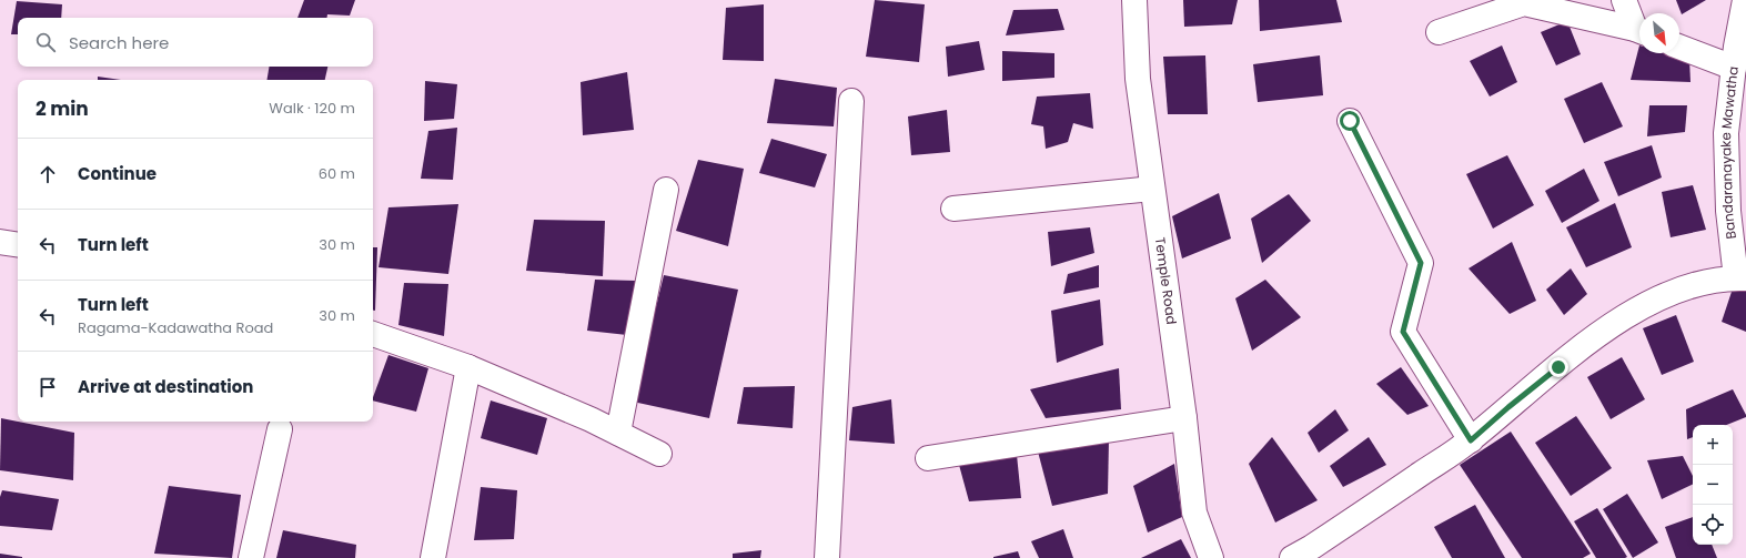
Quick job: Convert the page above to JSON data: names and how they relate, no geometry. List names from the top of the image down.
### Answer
{
  "streets": {
    "street": ["Bandaranayake Mawatha", "Temple Road"]
  },
  "north": "bottom right",
  "page": {
    "search": "Search here",
    "heading": ["2 min", "Walk · 120 m"],
    "list": [
      ["Continue", "60 m"],
      ["Turn left", "30 m"],
      ["Turn left", "Ragama-Kadawatha Road", "30 m"],
      "Arrive at destination"
    ],
    "map_buttons": ["+", "−"]
  }
}
